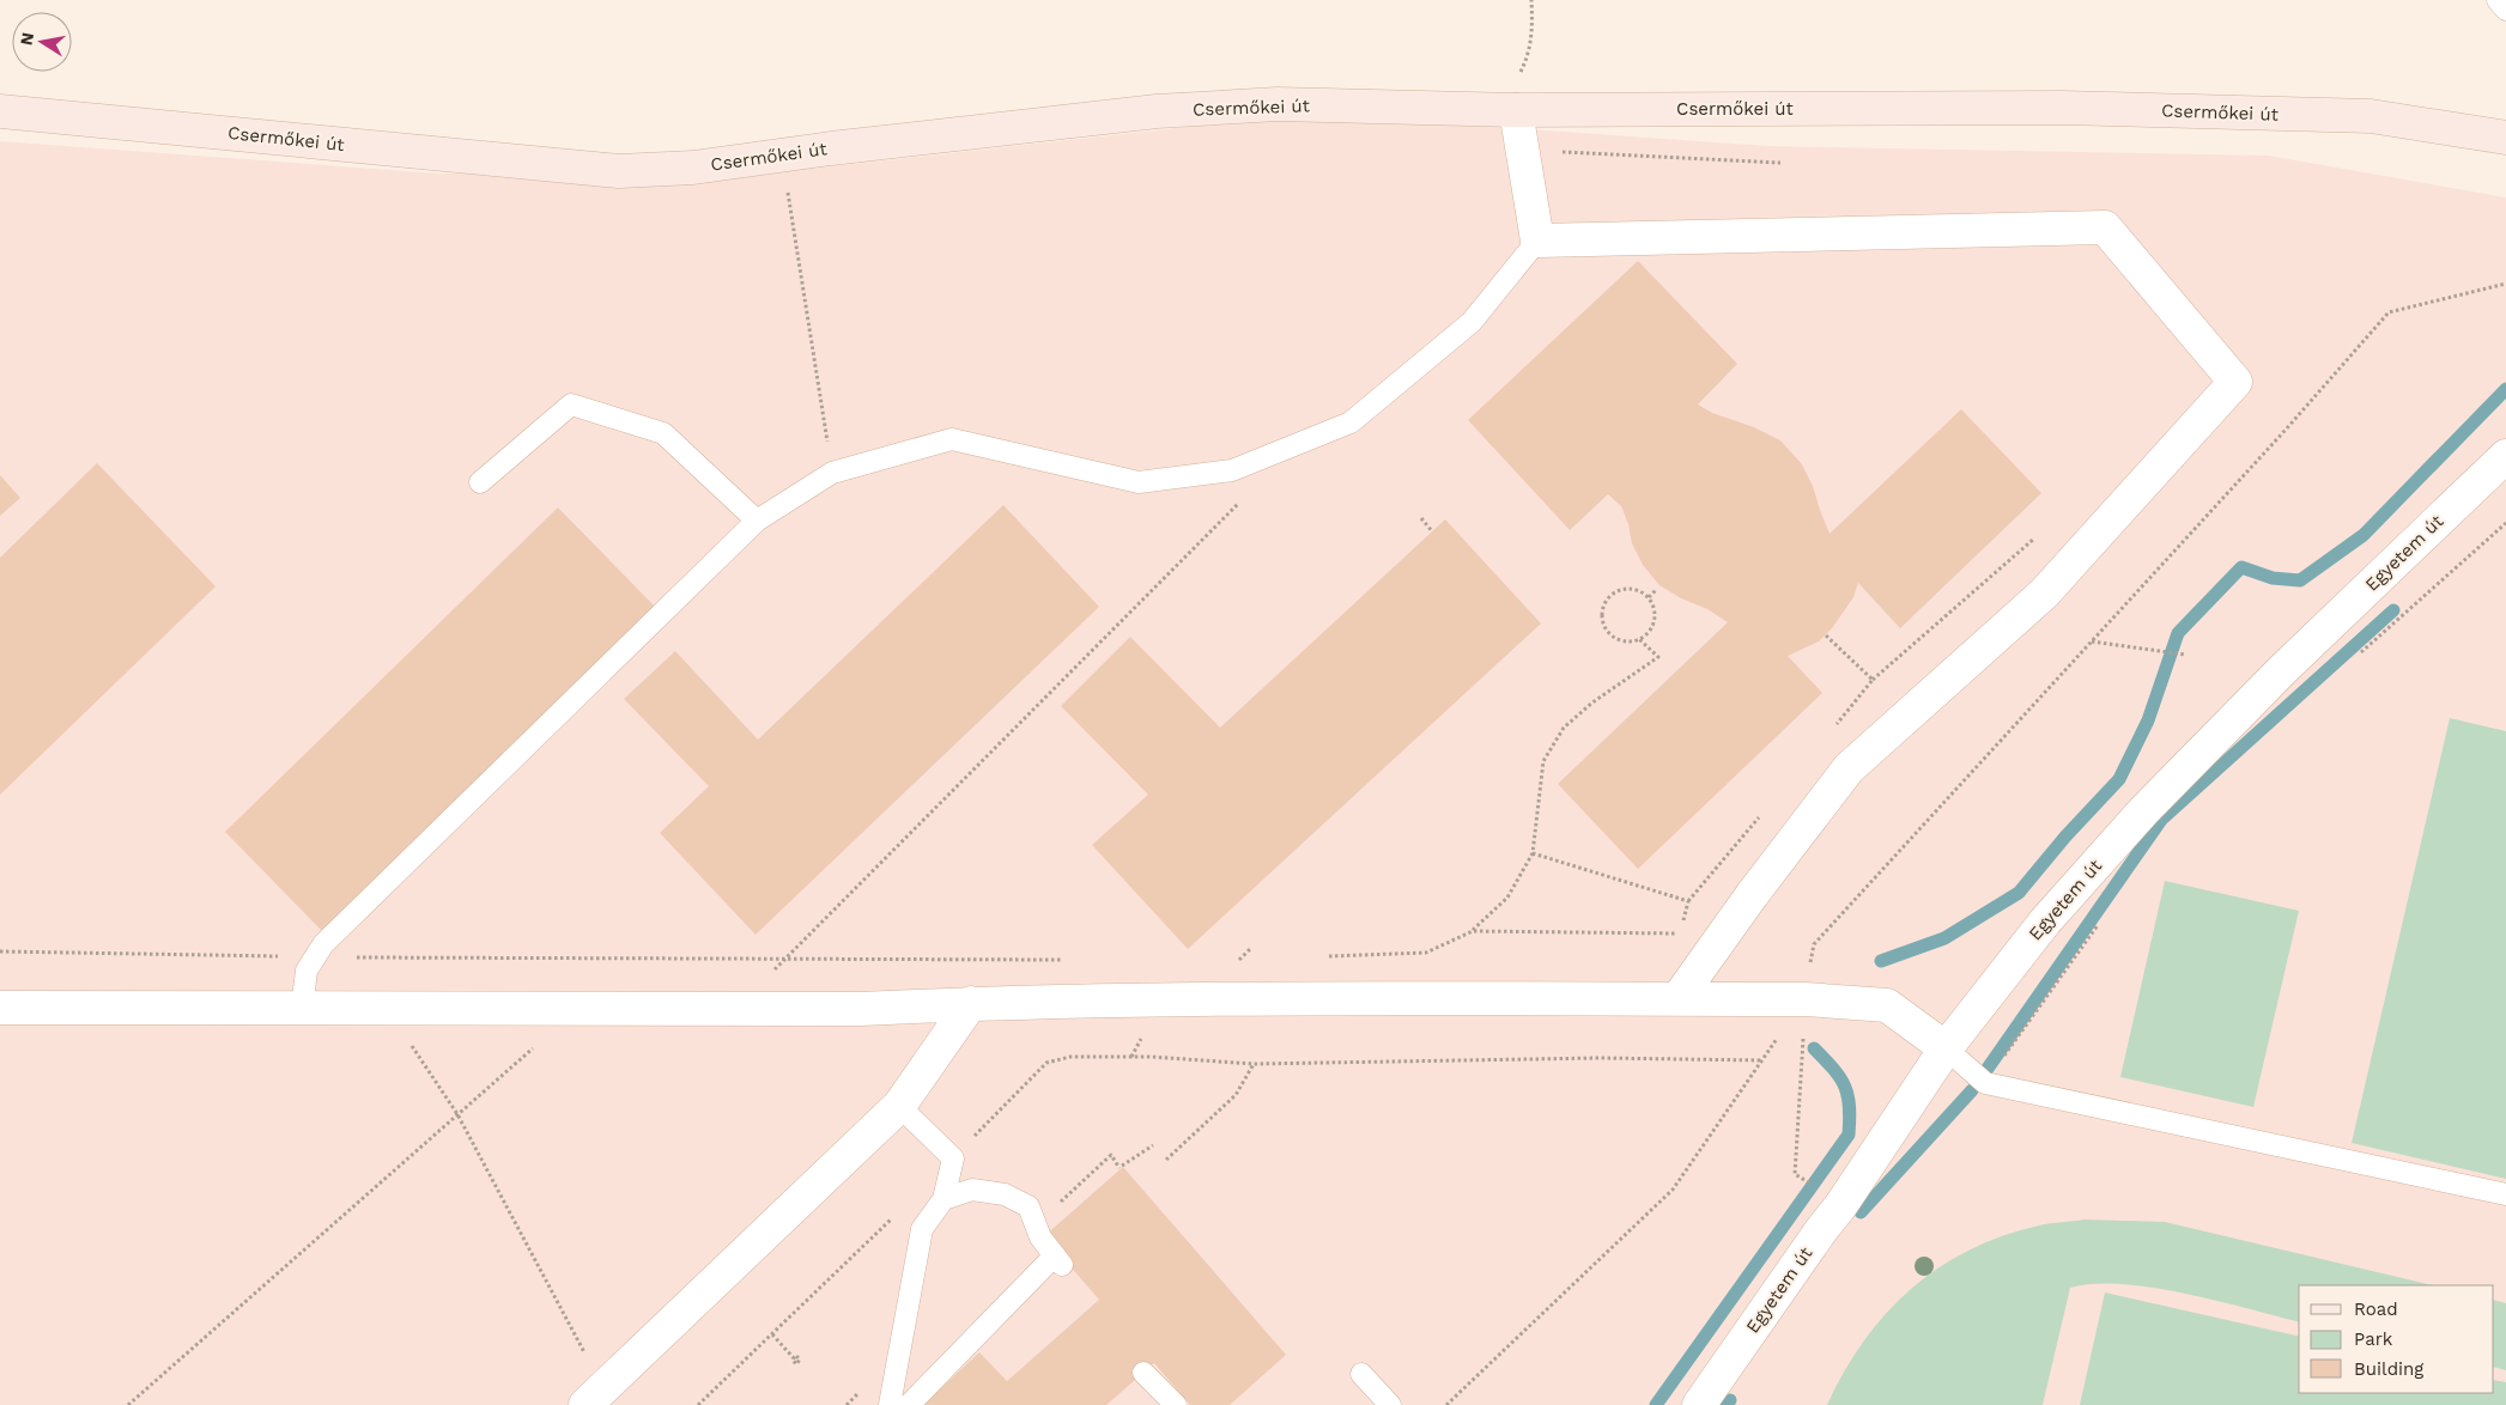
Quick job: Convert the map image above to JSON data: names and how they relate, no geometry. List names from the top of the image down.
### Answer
{
  "streets": {
    "main road": ["Csermőkei út"],
    "street": ["Egyetem út"]
  },
  "legend": ["Road", "Park", "Building"],
  "north": "left"
}
